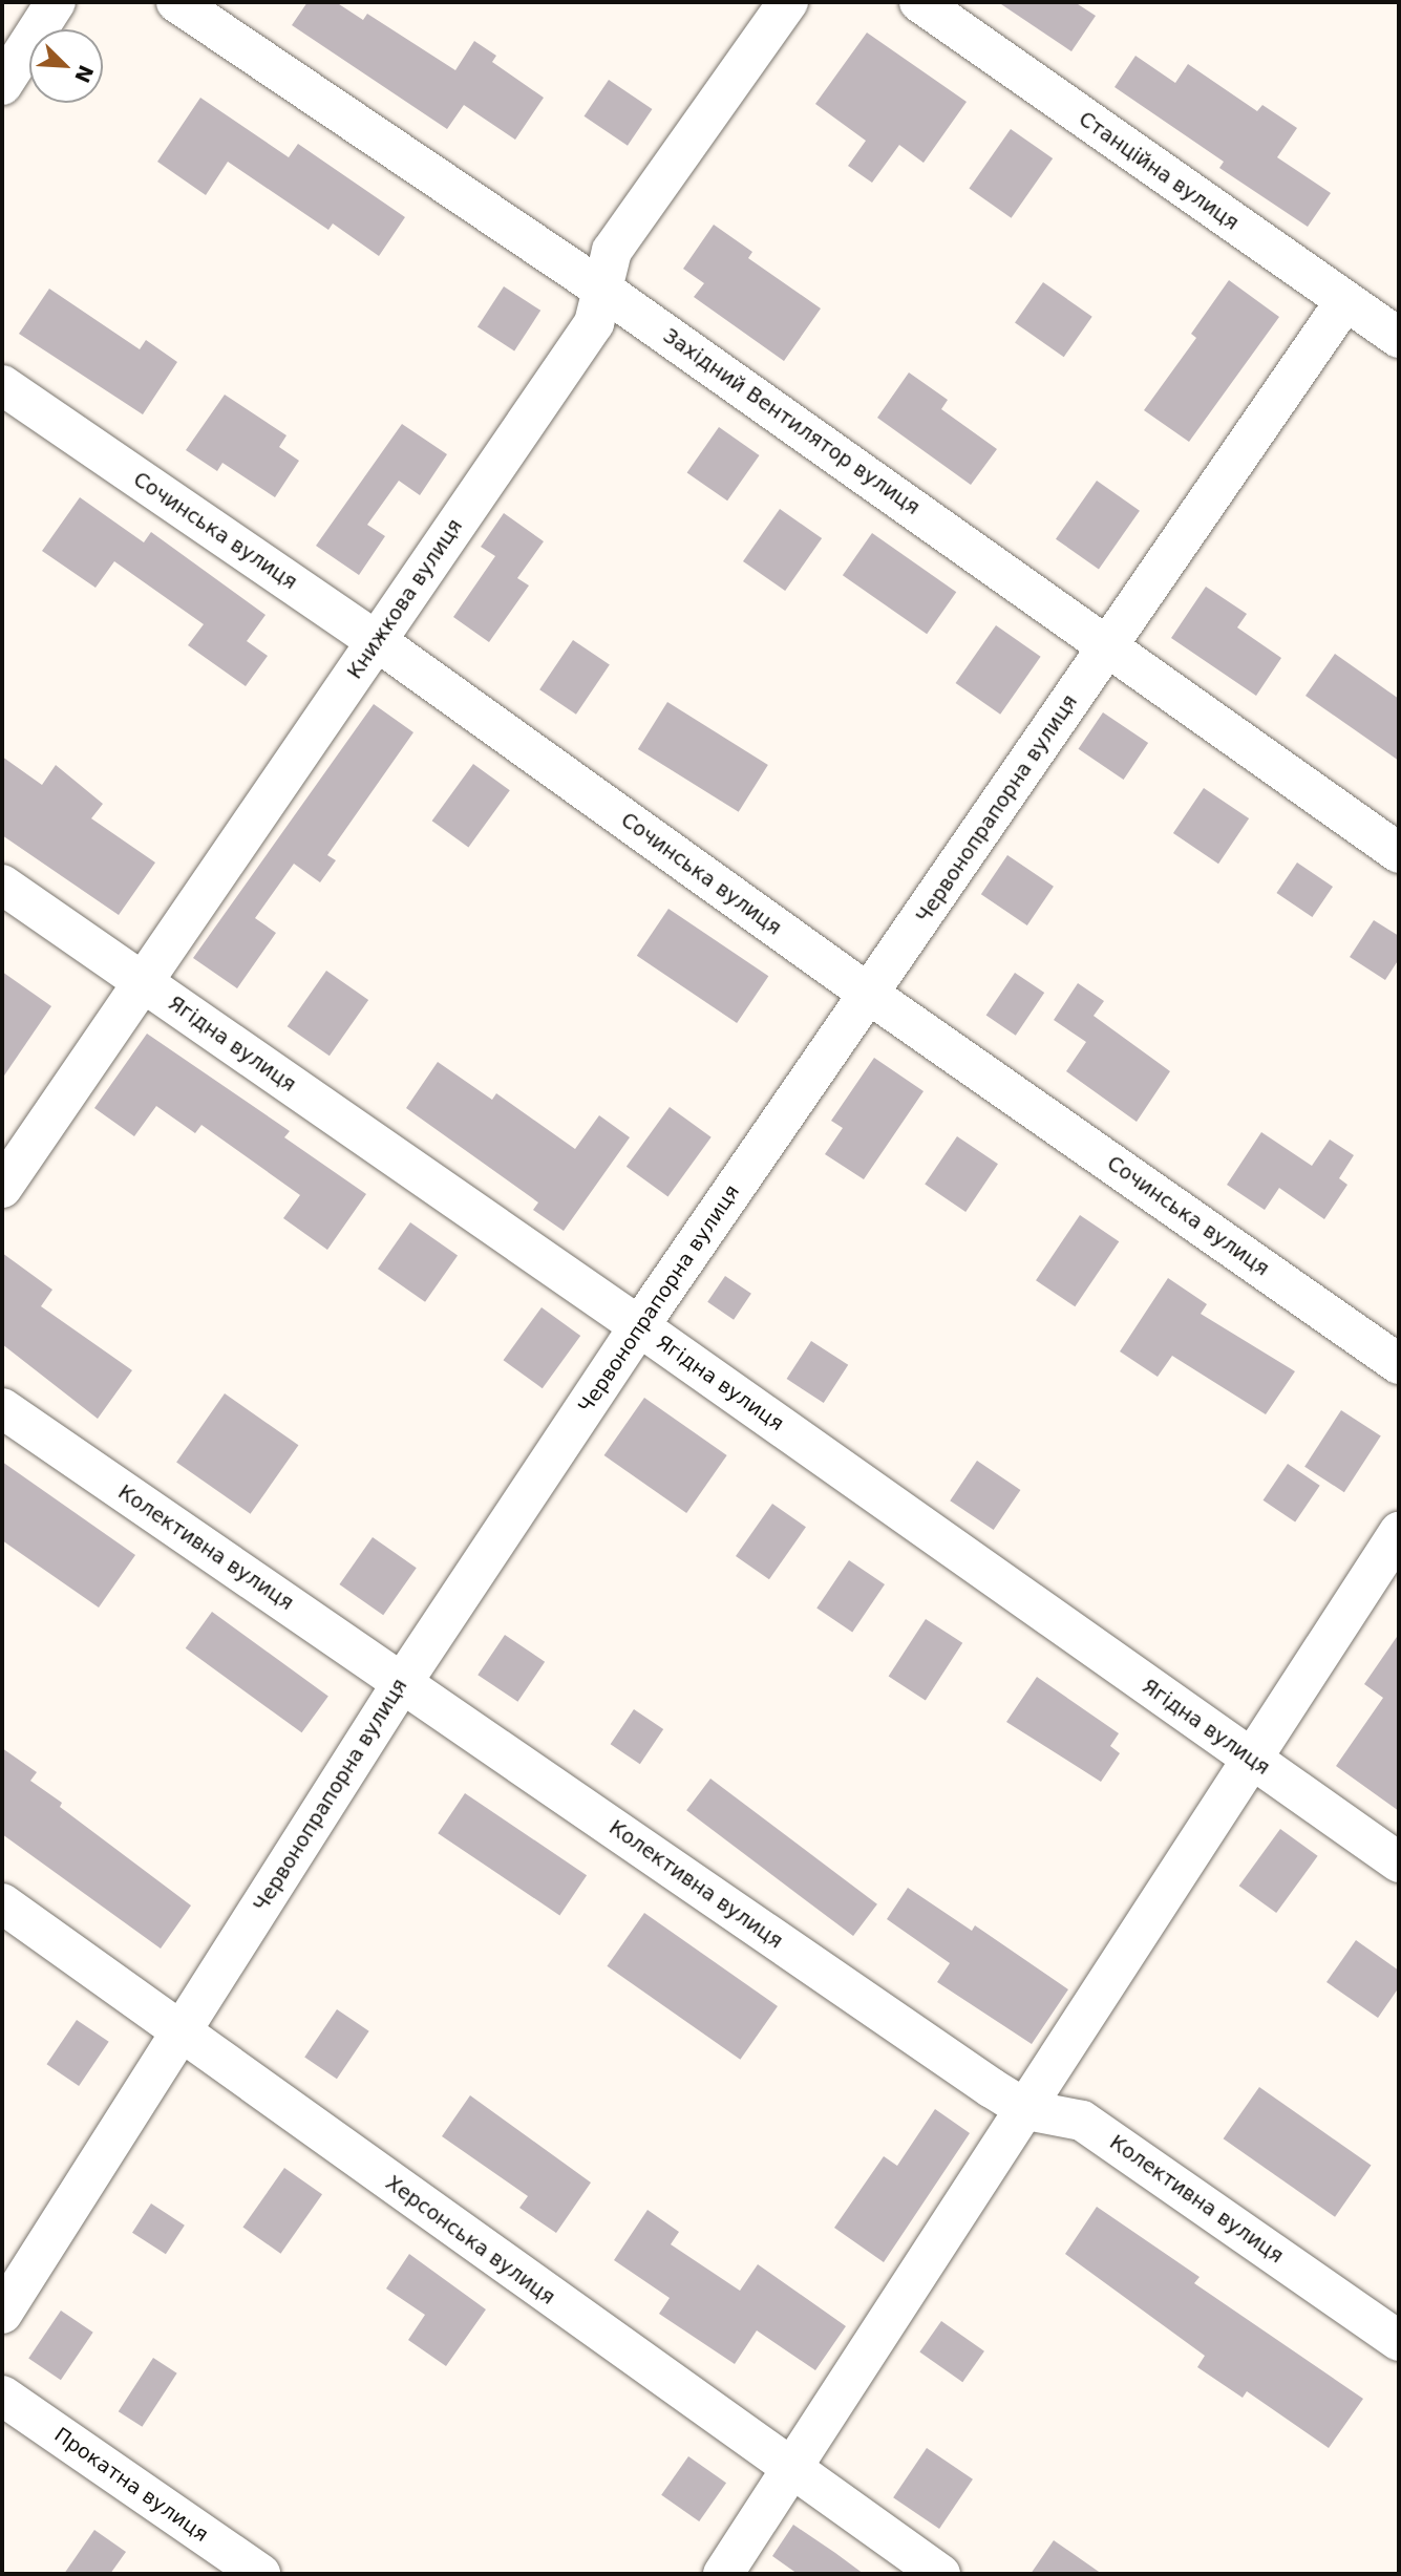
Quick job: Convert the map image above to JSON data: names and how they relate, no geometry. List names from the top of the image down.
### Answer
{
  "streets": {
    "street": [
      "Станційна вулиця",
      "Західний Вентилятор вулиця",
      "Сочинська вулиця",
      "Книжкова вулиця",
      "Червонопрапорна вулиця",
      "Ягідна вулиця",
      "Колективна вулиця",
      "Херсонська вулиця",
      "Прокатна вулиця"
    ]
  },
  "crossings": [
    ["Станційна вулиця", "Червонопрапорна вулиця"],
    ["Західний Вентилятор вулиця", "Книжкова вулиця"],
    ["Західний Вентилятор вулиця", "Червонопрапорна вулиця"],
    ["Сочинська вулиця", "Книжкова вулиця"],
    ["Сочинська вулиця", "Червонопрапорна вулиця"],
    ["Книжкова вулиця", "Ягідна вулиця"],
    ["Червонопрапорна вулиця", "Ягідна вулиця"],
    ["Червонопрапорна вулиця", "Колективна вулиця"],
    ["Червонопрапорна вулиця", "Херсонська вулиця"]
  ],
  "north": "bottom right"
}
